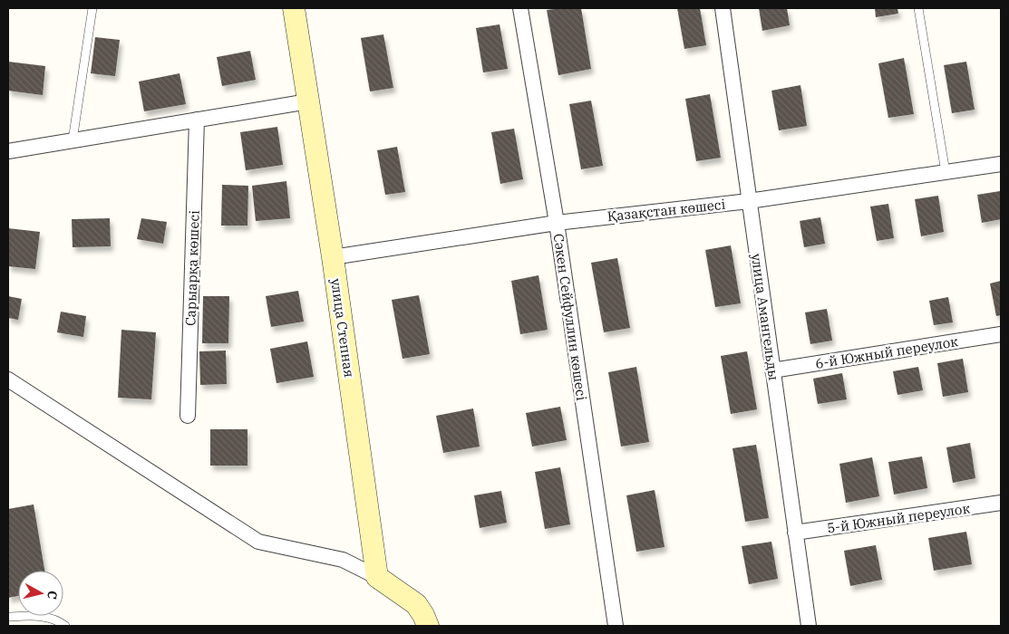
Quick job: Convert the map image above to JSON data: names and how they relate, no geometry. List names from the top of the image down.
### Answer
{
  "streets": {
    "street": [
      "Қазақстан көшесі",
      "Сарыарқа көшесі",
      "Сәкен Сейфуллин көшесі",
      "улица Амангельды",
      "улица Степная",
      "6-й Южный переулок",
      "5-й Южный переулок"
    ]
  },
  "crossings": [
    ["Қазақстан көшесі", "Сәкен Сейфуллин көшесі"],
    ["Қазақстан көшесі", "улица Амангельды"],
    ["Қазақстан көшесі", "улица Степная"],
    ["улица Амангельды", "6-й Южный переулок"],
    ["улица Амангельды", "5-й Южный переулок"]
  ],
  "north": "right"
}
